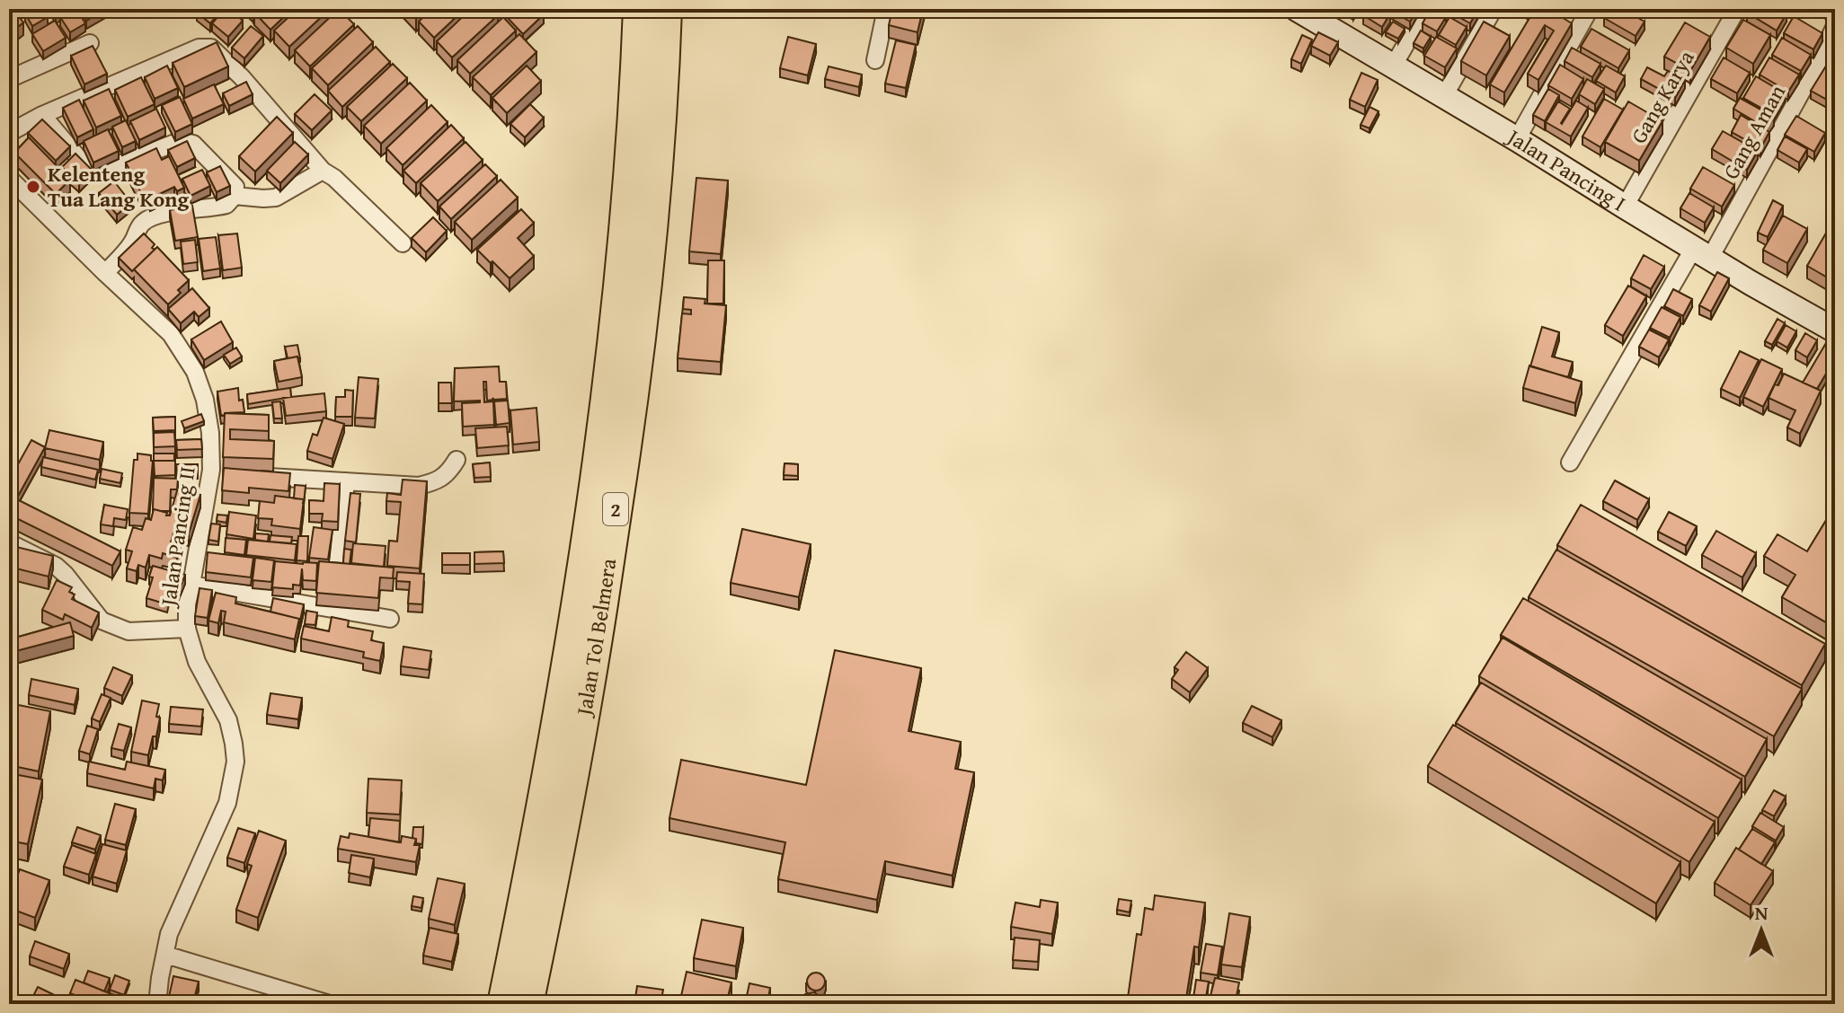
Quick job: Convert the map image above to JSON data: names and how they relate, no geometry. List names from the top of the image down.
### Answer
{
  "streets": {
    "highway": ["2", "Jalan Tol Belmera"],
    "main road": ["Jalan Pancing I"],
    "street": ["Gang Karya", "Gang Aman", "Jalan Pancing II"]
  },
  "crossings": [
    ["Gang Karya", "Jalan Pancing I"],
    ["Gang Aman", "Jalan Pancing I"]
  ],
  "places": ["Kelenteng Tua Lang Kong"],
  "north": "top"
}
